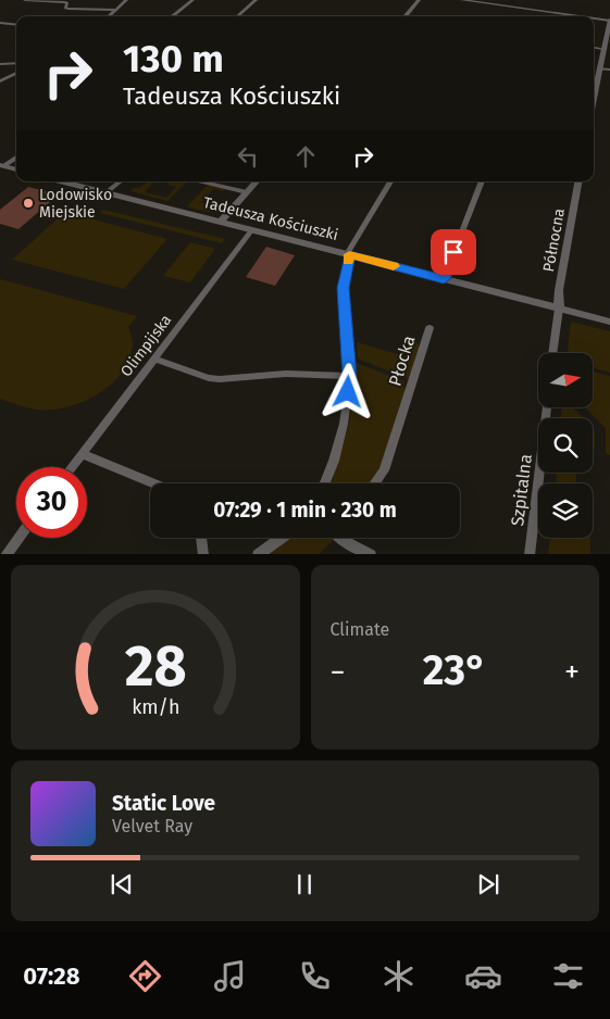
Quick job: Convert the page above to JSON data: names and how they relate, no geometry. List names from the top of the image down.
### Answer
{
  "streets": {
    "street": [
      "Tadeusza Kościuszki",
      "Północna",
      "Olimpijska",
      "Płocka",
      "Szpitalna"
    ]
  },
  "crossings": [
    ["Tadeusza Kościuszki", "Północna"],
    ["Tadeusza Kościuszki", "Olimpijska"]
  ],
  "places": ["Lodowisko Miejskie"],
  "north": "right",
  "page": {
    "turn": ["130 m", "Tadeusza Kościuszki"],
    "limit": "30",
    "trip": "07:29 · 1 min · 230 m",
    "tile": "Climate",
    "heat": ["−", "23°", "+"],
    "song": ["Static Love", "Velvet Ray"],
    "tabs": "07:28",
    "gauge": ["28", "km/h"]
  }
}
